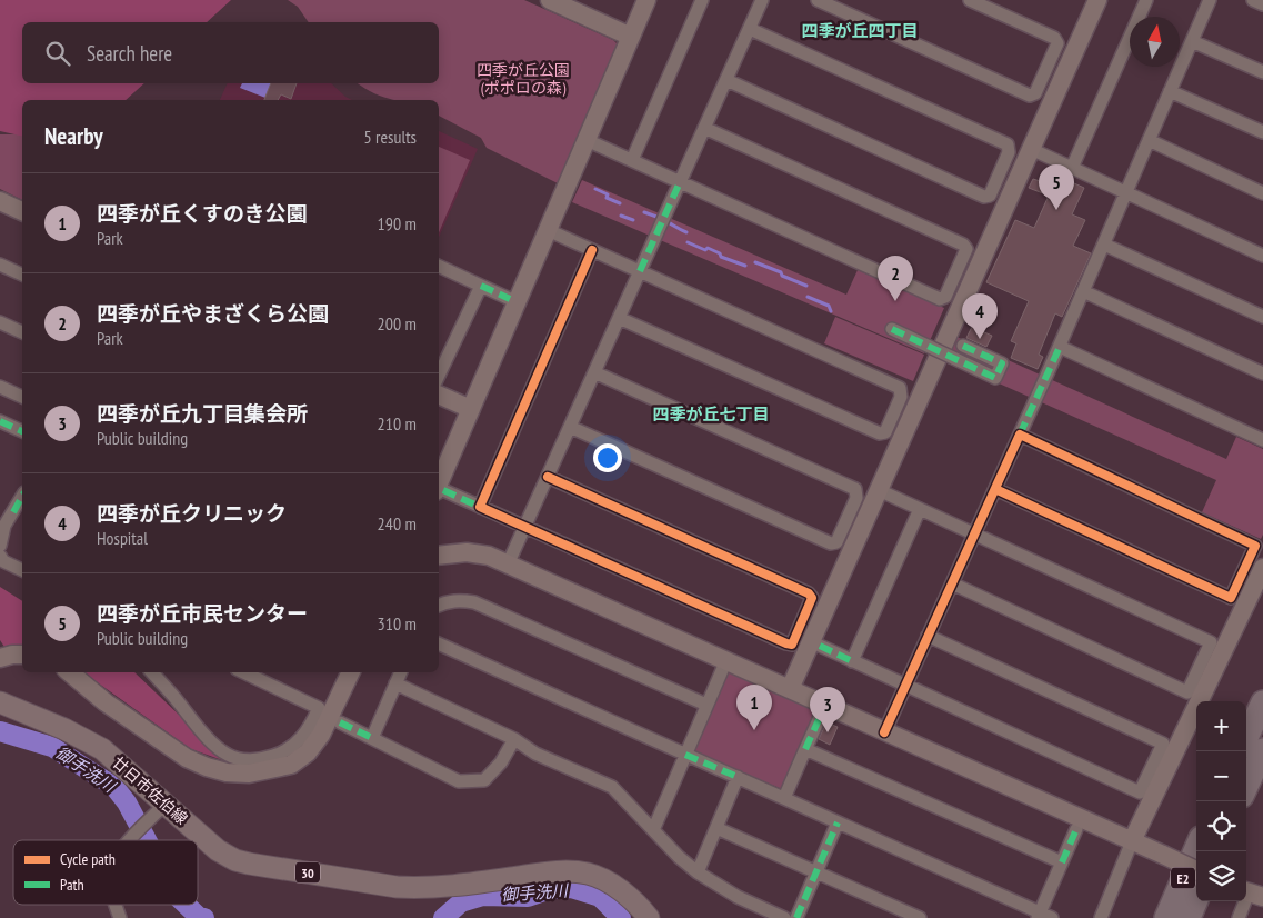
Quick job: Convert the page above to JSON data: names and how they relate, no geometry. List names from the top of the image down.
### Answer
{
  "streets": {
    "highway": ["E2"],
    "main road": ["廿日市佐伯線", "30"]
  },
  "districts": ["四季が丘四丁目", "四季が丘七丁目"],
  "water": ["御手洗川"],
  "parks": ["四季が丘公園 (ポポロの森)"],
  "legend": ["Cycle path", "Path"],
  "north": "top",
  "page": {
    "search": "Search here",
    "heading": ["Nearby", "5 results"],
    "pins": [
      "5",
      "2",
      "4",
      "1",
      "3"
    ],
    "list": [
      {
        "mark": "1",
        "name": "四季が丘くすのき公園",
        "note": "Park",
        "value": "190 m"
      },
      {
        "mark": "2",
        "name": "四季が丘やまざくら公園",
        "note": "Park",
        "value": "200 m"
      },
      {
        "mark": "3",
        "name": "四季が丘九丁目集会所",
        "note": "Public building",
        "value": "210 m"
      },
      {
        "mark": "4",
        "name": "四季が丘クリニック",
        "note": "Hospital",
        "value": "240 m"
      },
      {
        "mark": "5",
        "name": "四季が丘市民センター",
        "note": "Public building",
        "value": "310 m"
      }
    ],
    "map_buttons": ["+", "−"]
  }
}
